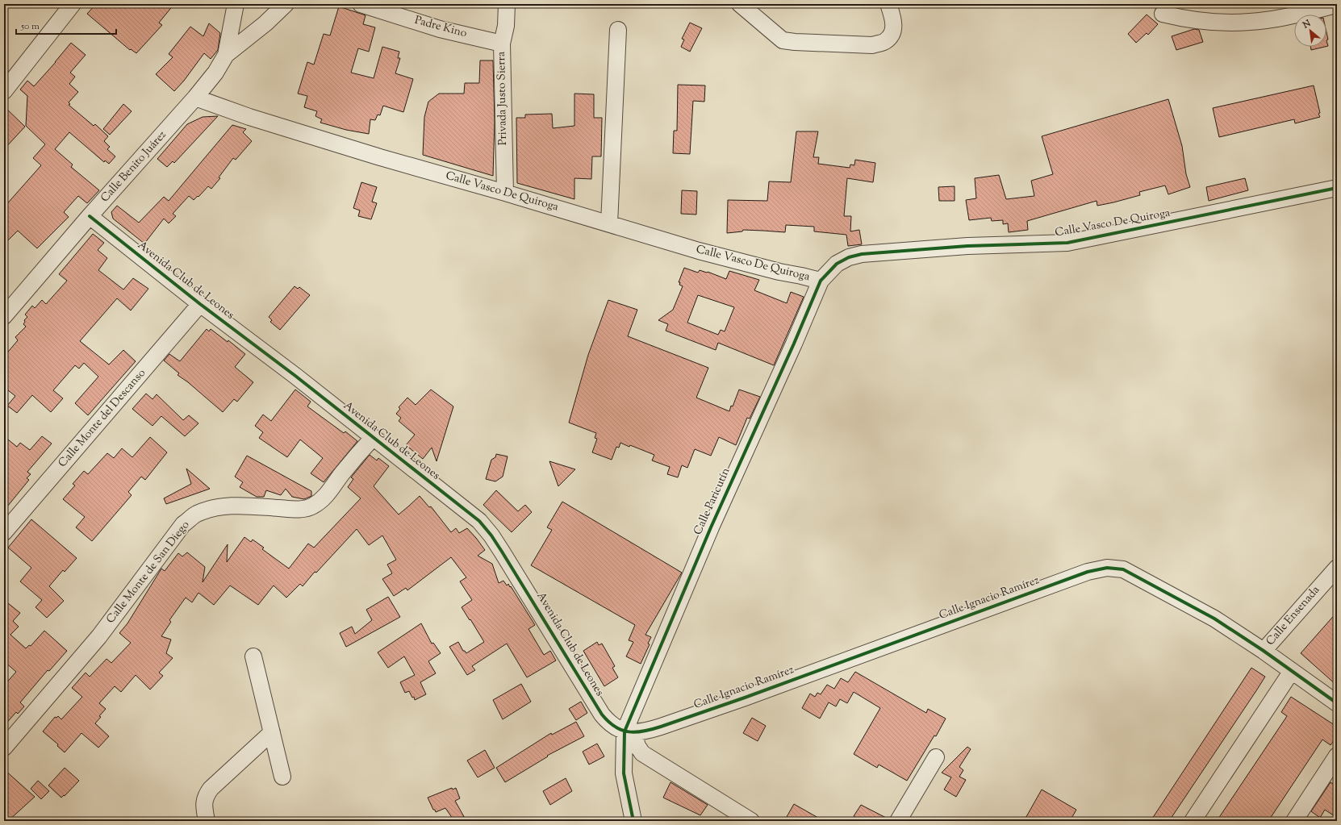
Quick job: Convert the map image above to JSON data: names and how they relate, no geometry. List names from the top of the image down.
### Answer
{
  "streets": {
    "street": [
      "Padre Kino",
      "Privada Justo Sierra",
      "Calle Benito Juárez",
      "Calle Vasco De Quiroga",
      "Avenida Club de Leones",
      "Calle Monte del Descanso",
      "Calle Paricutín",
      "Calle Monte de San Diego",
      "Calle Ignacio Ramírez",
      "Calle Ensenada"
    ]
  },
  "crossings": [
    ["Padre Kino", "Privada Justo Sierra"],
    ["Privada Justo Sierra", "Calle Vasco De Quiroga"],
    ["Calle Benito Juárez", "Calle Vasco De Quiroga"],
    ["Calle Benito Juárez", "Avenida Club de Leones"],
    ["Calle Vasco De Quiroga", "Calle Paricutín"],
    ["Avenida Club de Leones", "Calle Monte del Descanso"],
    ["Avenida Club de Leones", "Calle Paricutín"],
    ["Avenida Club de Leones", "Calle Monte de San Diego"],
    ["Avenida Club de Leones", "Calle Ignacio Ramírez"],
    ["Calle Paricutín", "Calle Ignacio Ramírez"],
    ["Calle Ignacio Ramírez", "Calle Ensenada"]
  ],
  "scale_bar": "50 m",
  "north": "top left"
}
